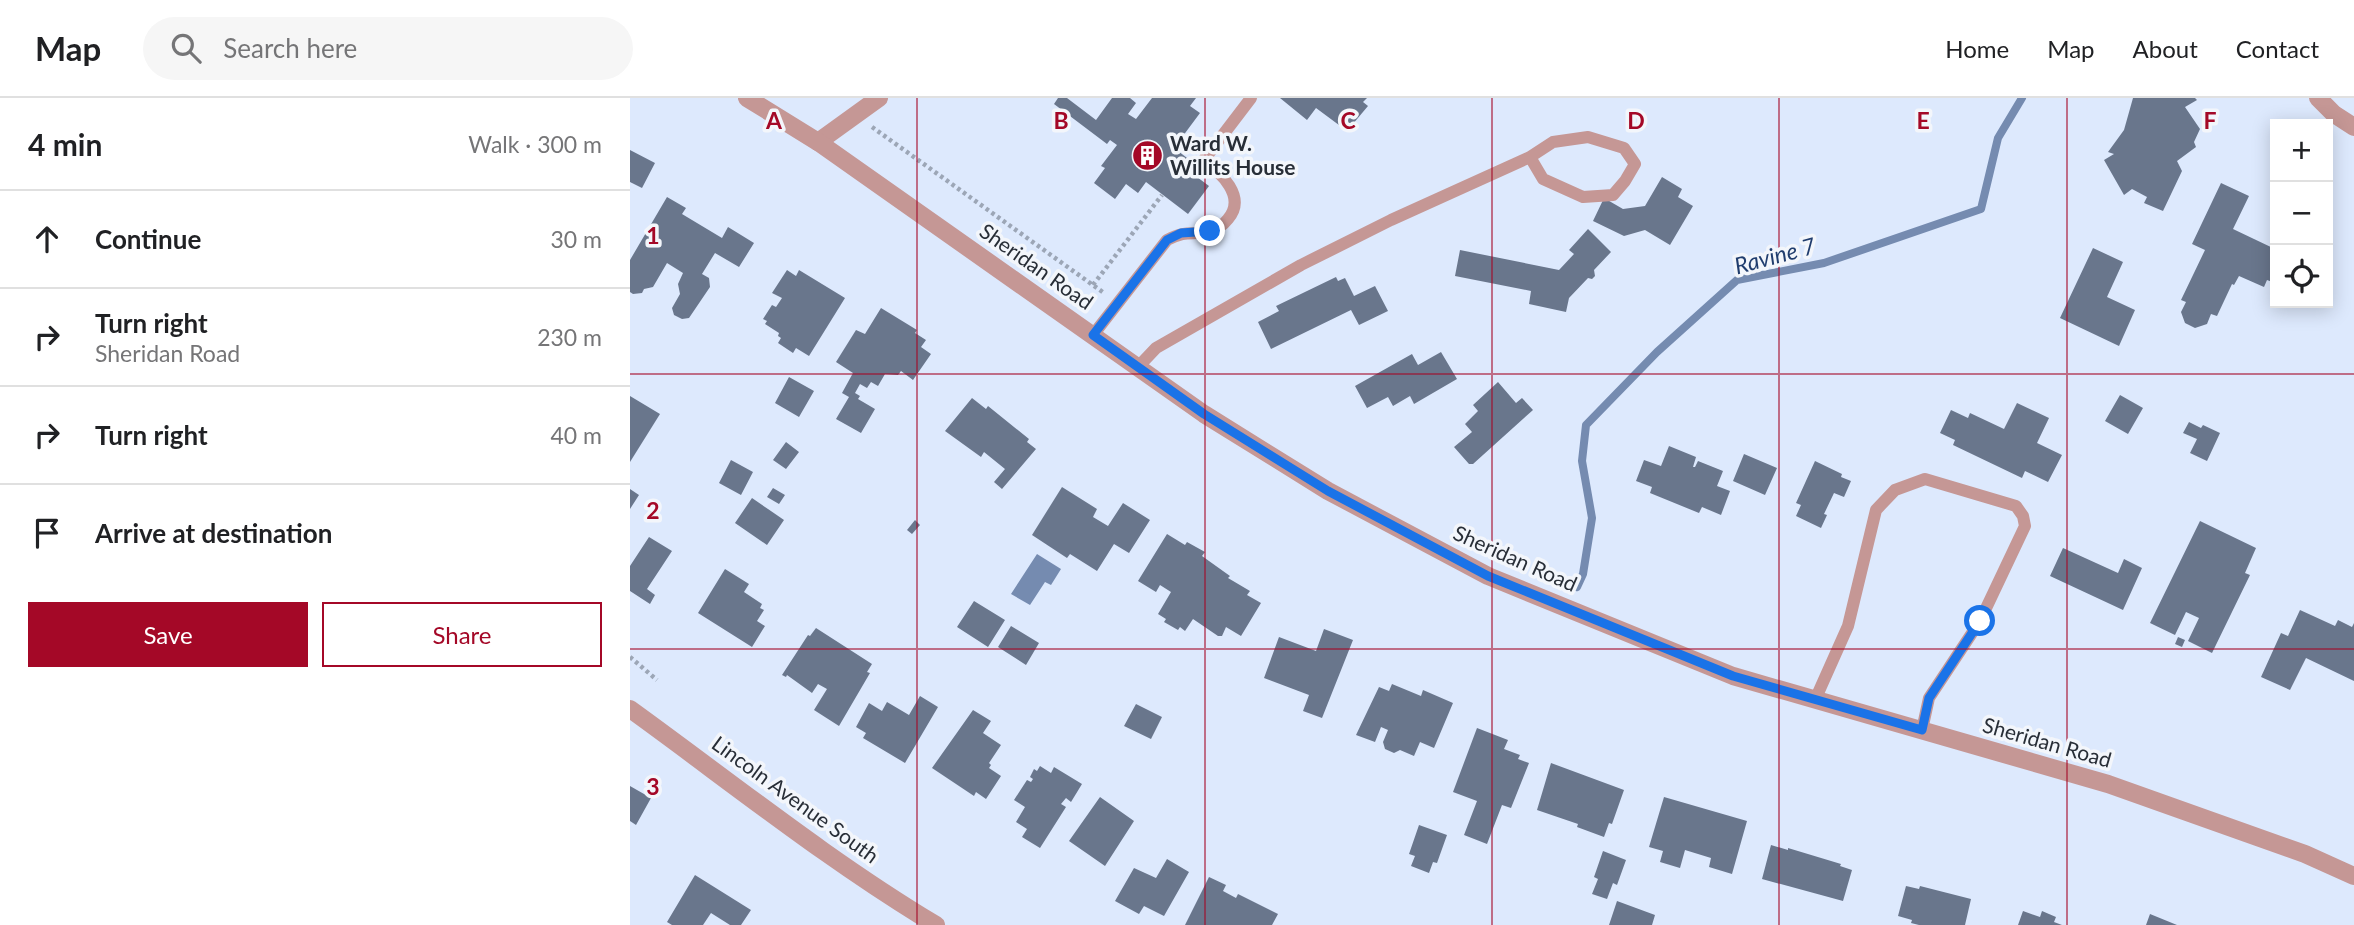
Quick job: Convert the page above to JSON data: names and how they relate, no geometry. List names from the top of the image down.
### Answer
{
  "streets": {
    "street": ["Sheridan Road", "Lincoln Avenue South"]
  },
  "water": ["Ravine 7"],
  "places": {
    "building": ["Ward W. Willits House"]
  },
  "page": {
    "header": "Map",
    "search": "Search here",
    "nav": [
      "Home",
      "Map",
      "About",
      "Contact"
    ],
    "heading": ["4 min", "Walk · 300 m"],
    "map_buttons": ["+", "−"],
    "list": [
      ["Continue", "30 m"],
      ["Turn right", "Sheridan Road", "230 m"],
      ["Turn right", "40 m"],
      "Arrive at destination"
    ],
    "buttons": ["Save", "Share"]
  },
  "grid": {
    "columns": [
      "A",
      "B",
      "C",
      "D",
      "E",
      "F"
    ],
    "rows": ["1", "2", "3"]
  }
}
